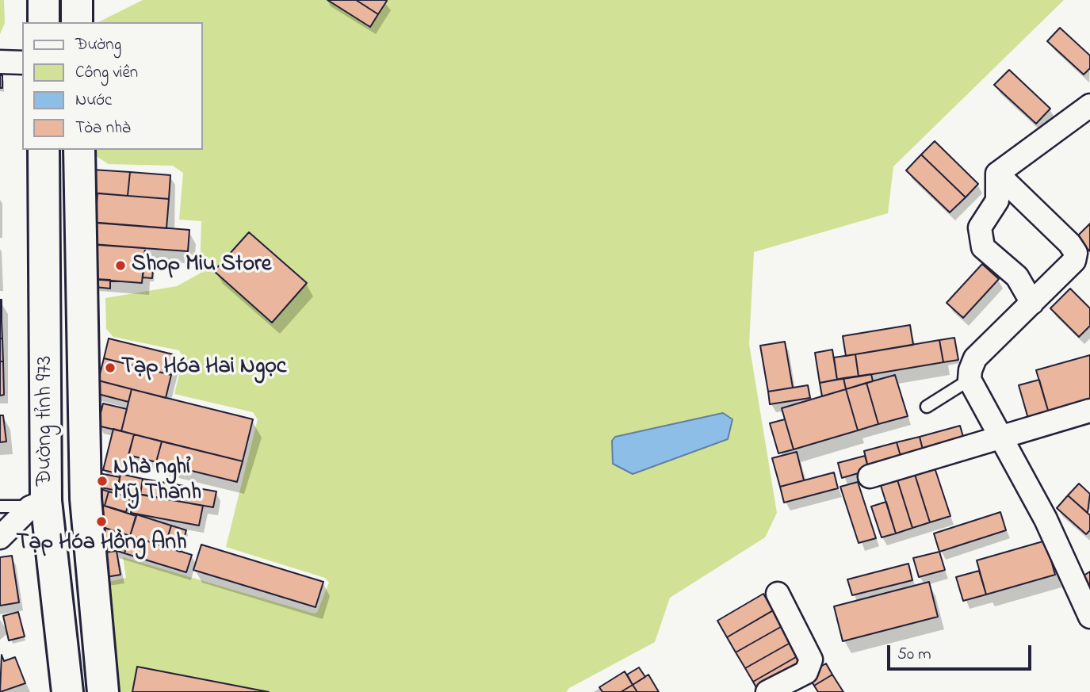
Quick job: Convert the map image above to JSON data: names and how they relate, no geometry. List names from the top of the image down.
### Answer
{
  "streets": {
    "main road": ["Đường tỉnh 973"]
  },
  "places": [
    "Shop Miu Store",
    "Tạp Hóa Hai Ngọc",
    "Nhà nghỉ Mỹ Thanh",
    "Tạp Hóa Hồng Anh"
  ],
  "legend": [
    "Đường",
    "Công viên",
    "Nước",
    "Tòa nhà"
  ],
  "scale_bar": "50 m"
}
